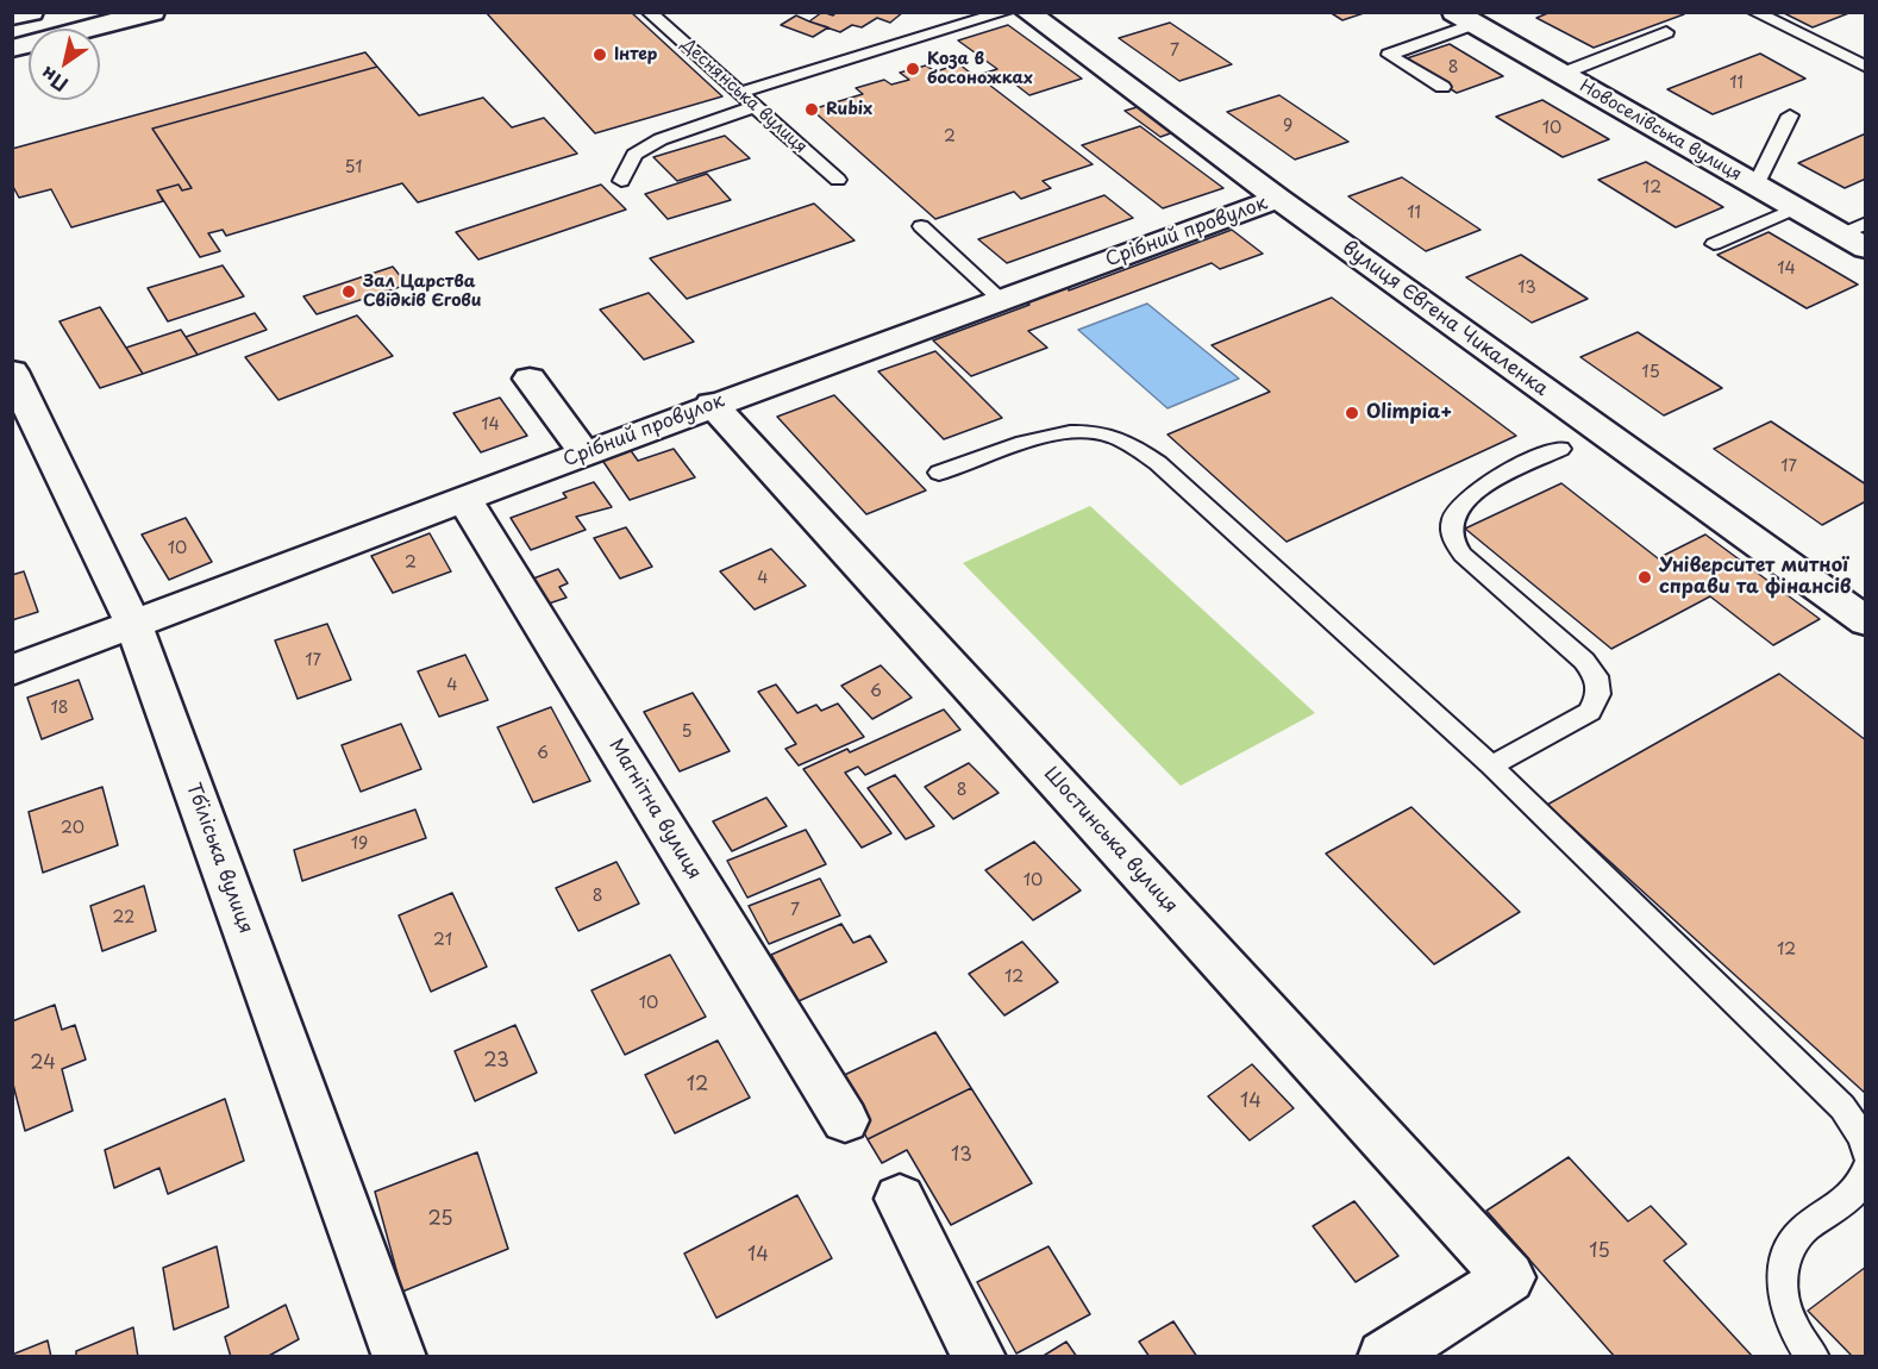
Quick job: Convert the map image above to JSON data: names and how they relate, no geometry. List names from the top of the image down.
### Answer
{
  "streets": {
    "street": [
      "Новоселівська вулиця",
      "Срібний провулок",
      "вулиця Євгена Чикаленка",
      "Магнітна вулиця",
      "Шостинська вулиця",
      "Тбіліська вулиця"
    ],
    "lane": ["Деснянська вулиця"]
  },
  "crossings": [
    ["Срібний провулок", "вулиця Євгена Чикаленка"],
    ["Срібний провулок", "Магнітна вулиця"],
    ["Срібний провулок", "Шостинська вулиця"],
    ["Срібний провулок", "Тбіліська вулиця"]
  ],
  "places": [
    "Інтер",
    "Коза в босоножках",
    "Rubix",
    "Зал Царства Свідків Єгови",
    "Olimpia+",
    "Університет митної справи та фінансів"
  ],
  "house_numbers": [
    "7",
    "8",
    "11",
    "9",
    "10",
    "2",
    "51",
    "12",
    "11",
    "14",
    "13",
    "15",
    "14",
    "17",
    "10",
    "2",
    "4",
    "17",
    "4",
    "6",
    "18",
    "5",
    "6",
    "8",
    "20",
    "19",
    "10",
    "8",
    "7",
    "22",
    "21",
    "12",
    "12",
    "10",
    "23",
    "24",
    "12",
    "14",
    "13",
    "25",
    "15",
    "14"
  ],
  "north": "bottom left"
}
